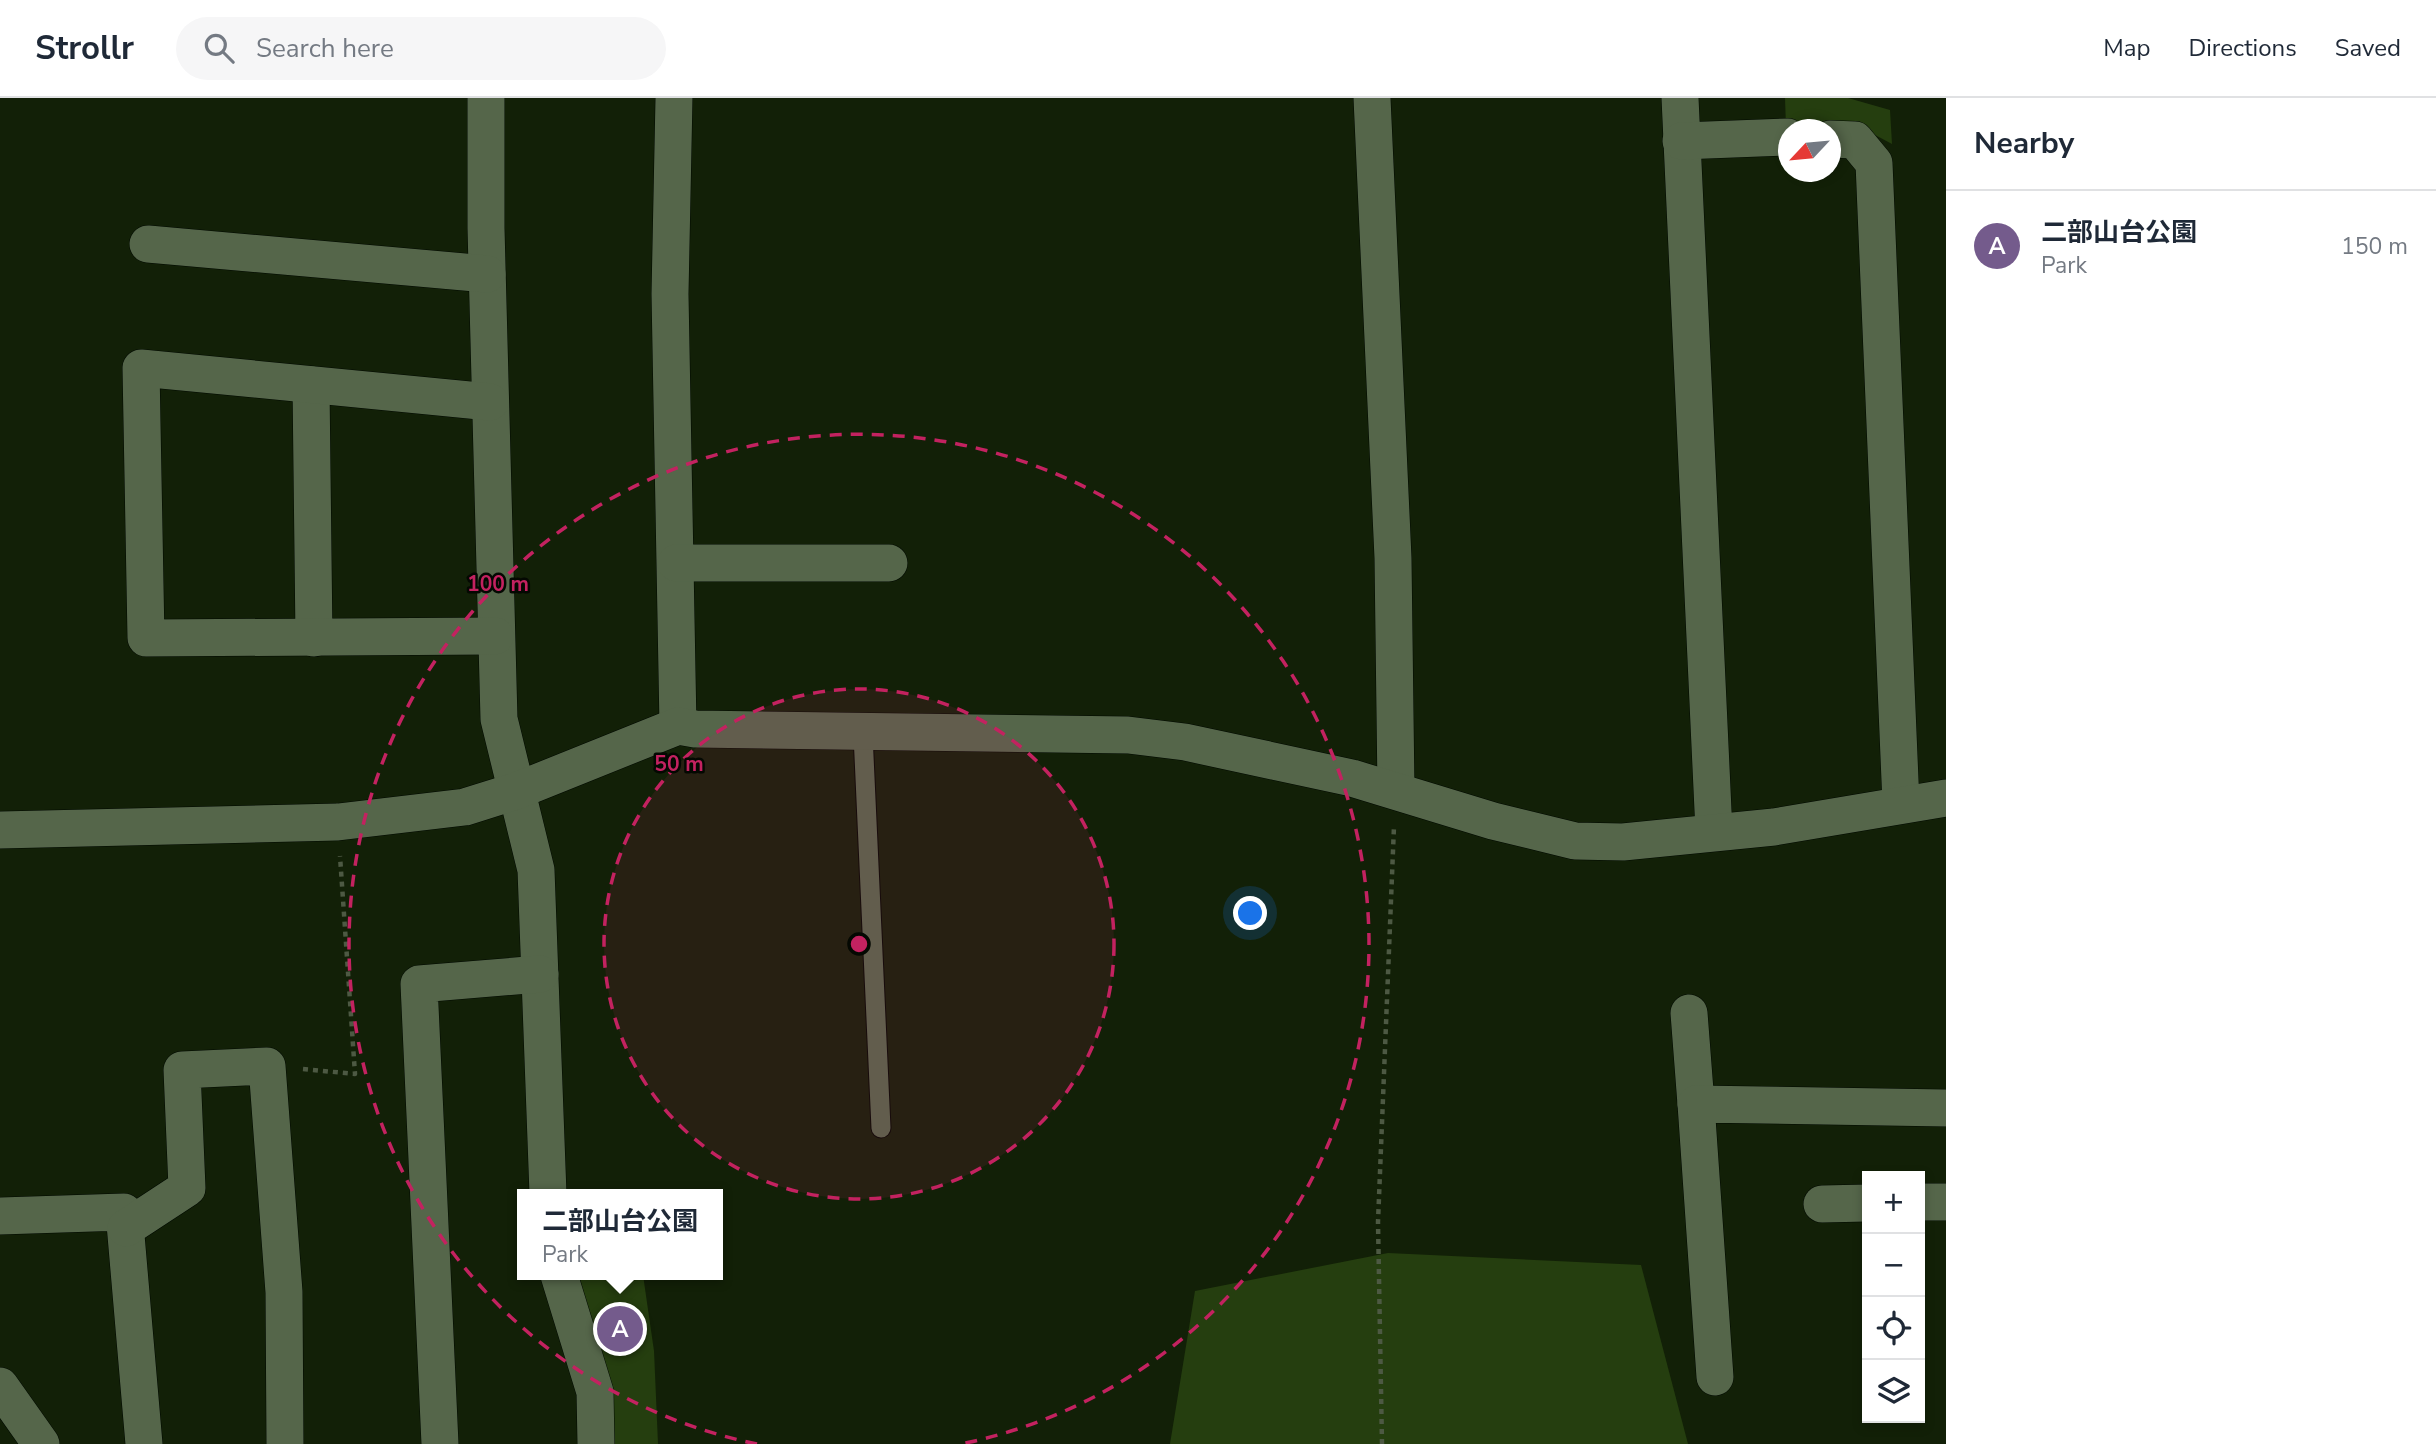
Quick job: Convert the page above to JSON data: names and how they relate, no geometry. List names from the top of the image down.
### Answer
{
  "north": "bottom left",
  "page": {
    "header": "Strollr",
    "search": "Search here",
    "nav": ["Map", "Directions", "Saved"],
    "heading": "Nearby",
    "list": [
      {
        "mark": "A",
        "name": "二部山台公園",
        "note": "Park",
        "value": "150 m"
      }
    ],
    "map_buttons": ["+", "−"],
    "popup": ["二部山台公園", "Park"],
    "pins": "A"
  },
  "rings": ["100 m", "50 m"]
}
